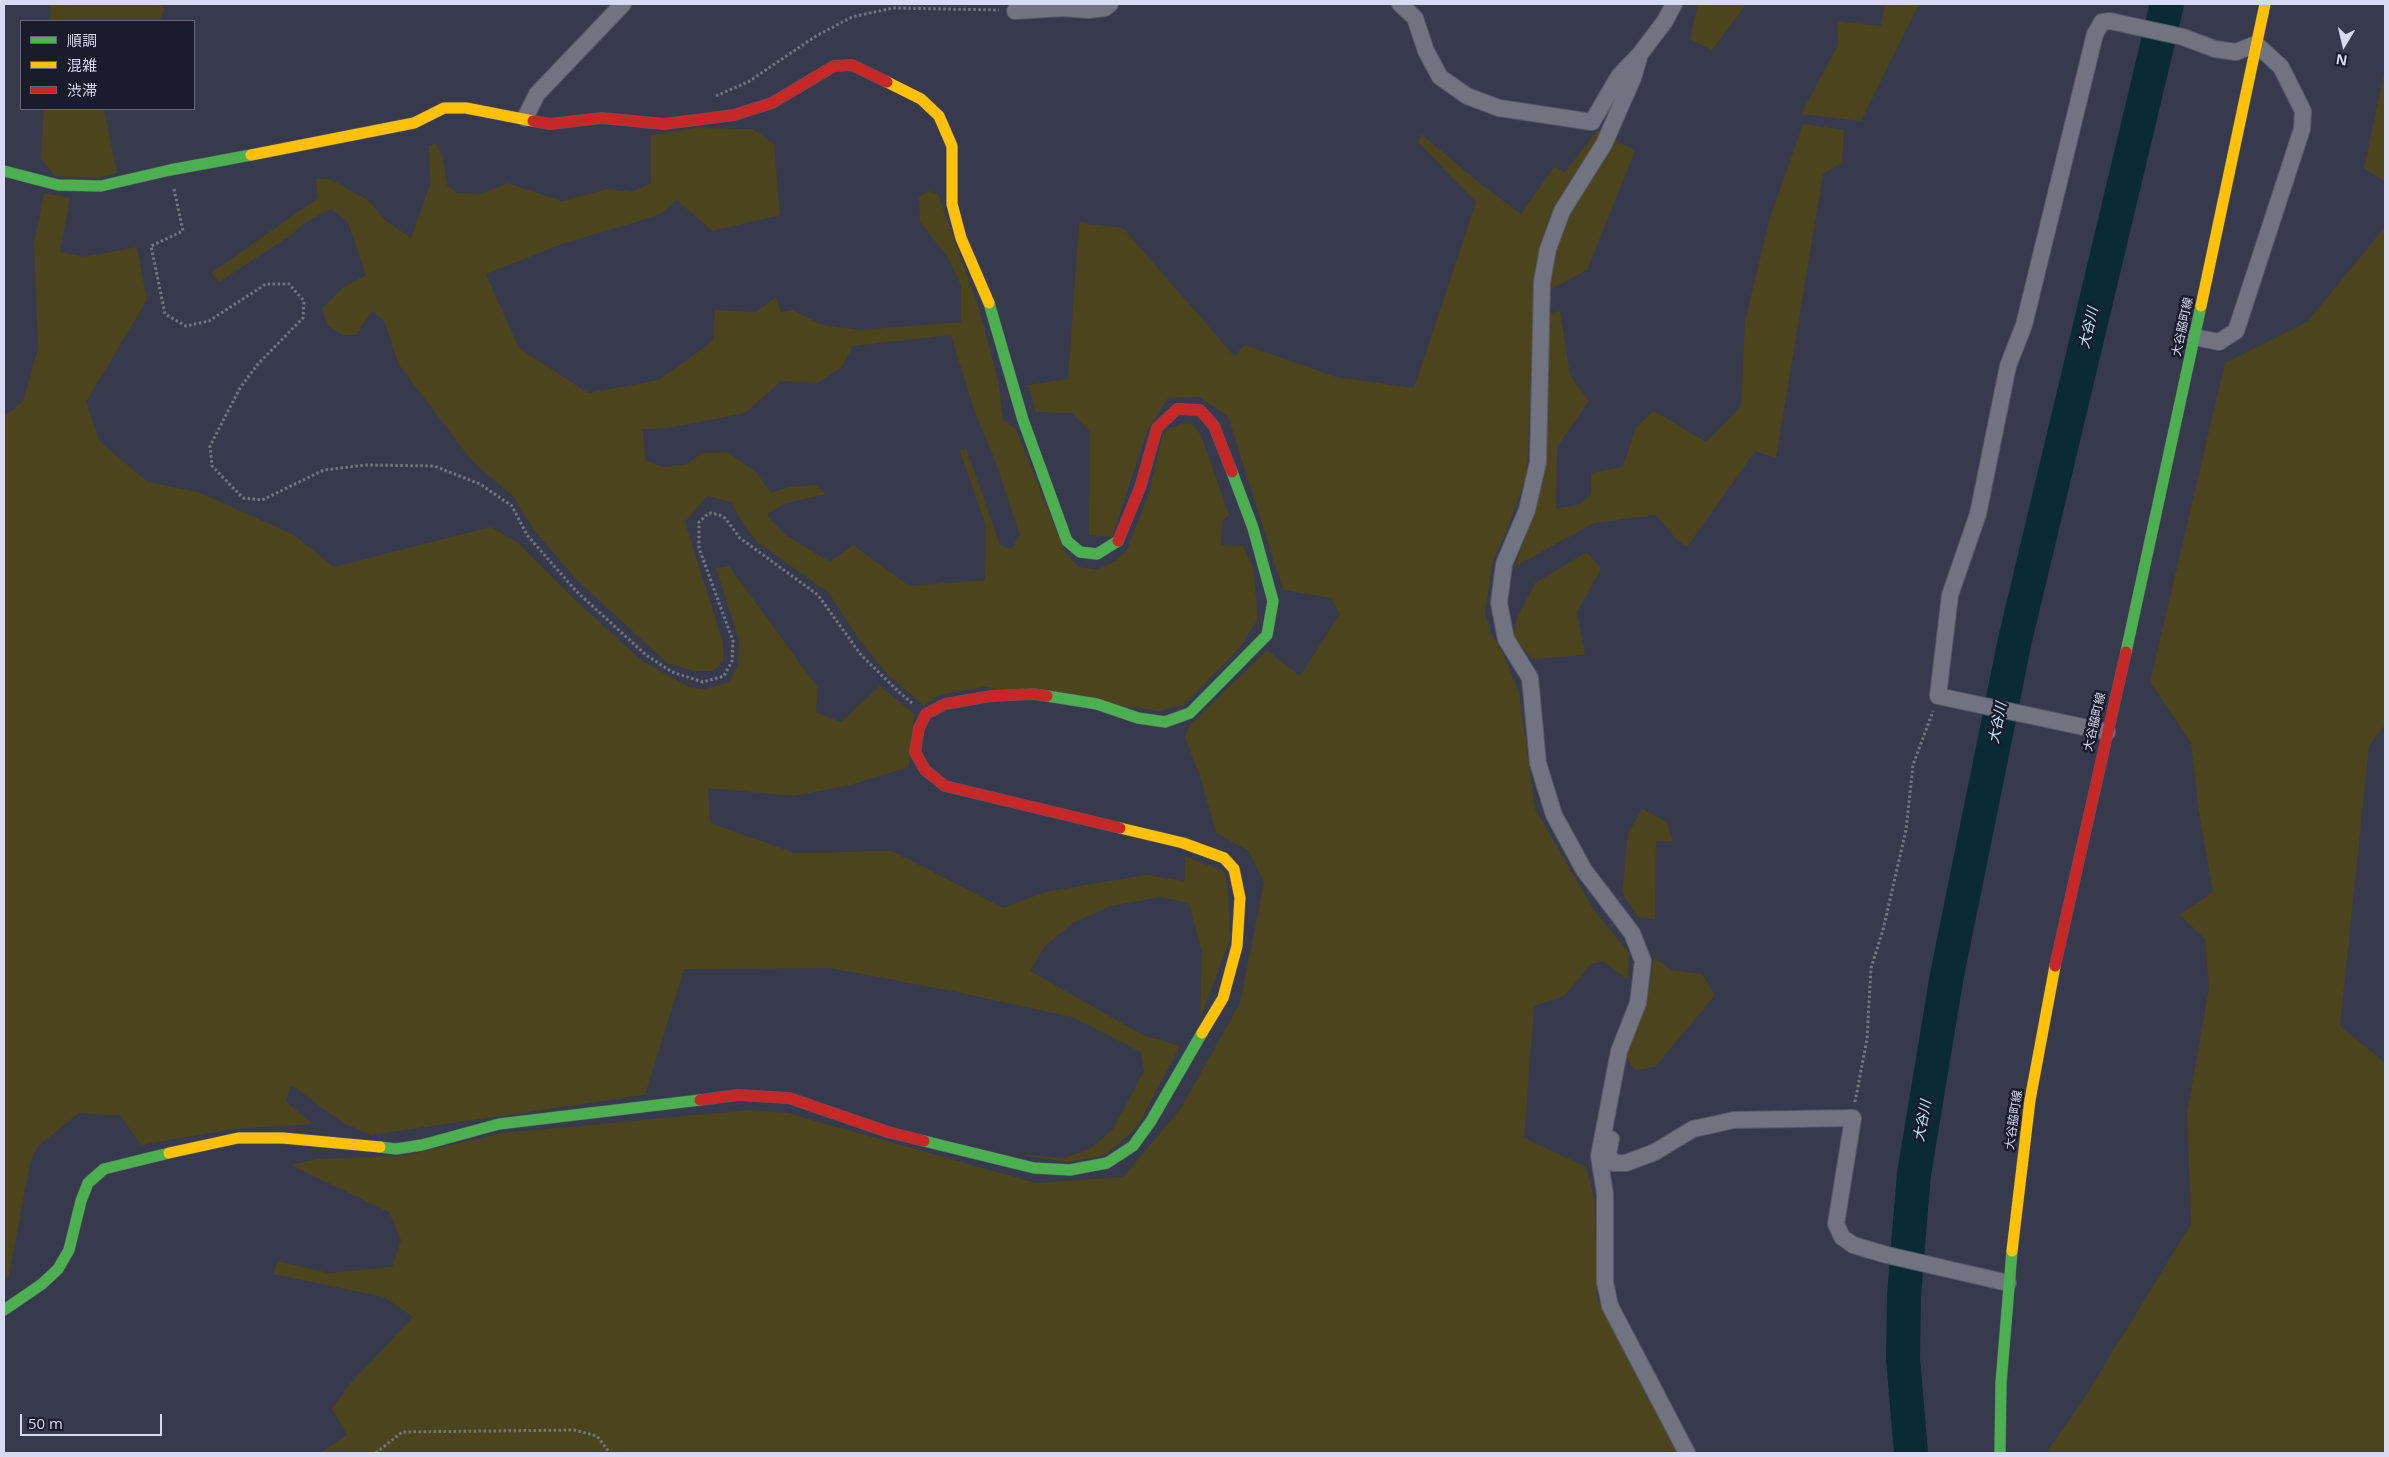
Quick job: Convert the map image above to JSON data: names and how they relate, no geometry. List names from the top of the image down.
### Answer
{
  "streets": {
    "street": ["大谷脇町線"]
  },
  "water": ["大谷川"],
  "legend": ["順調", "混雑", "渋滞"],
  "scale_bar": "50 m",
  "north": "bottom"
}
